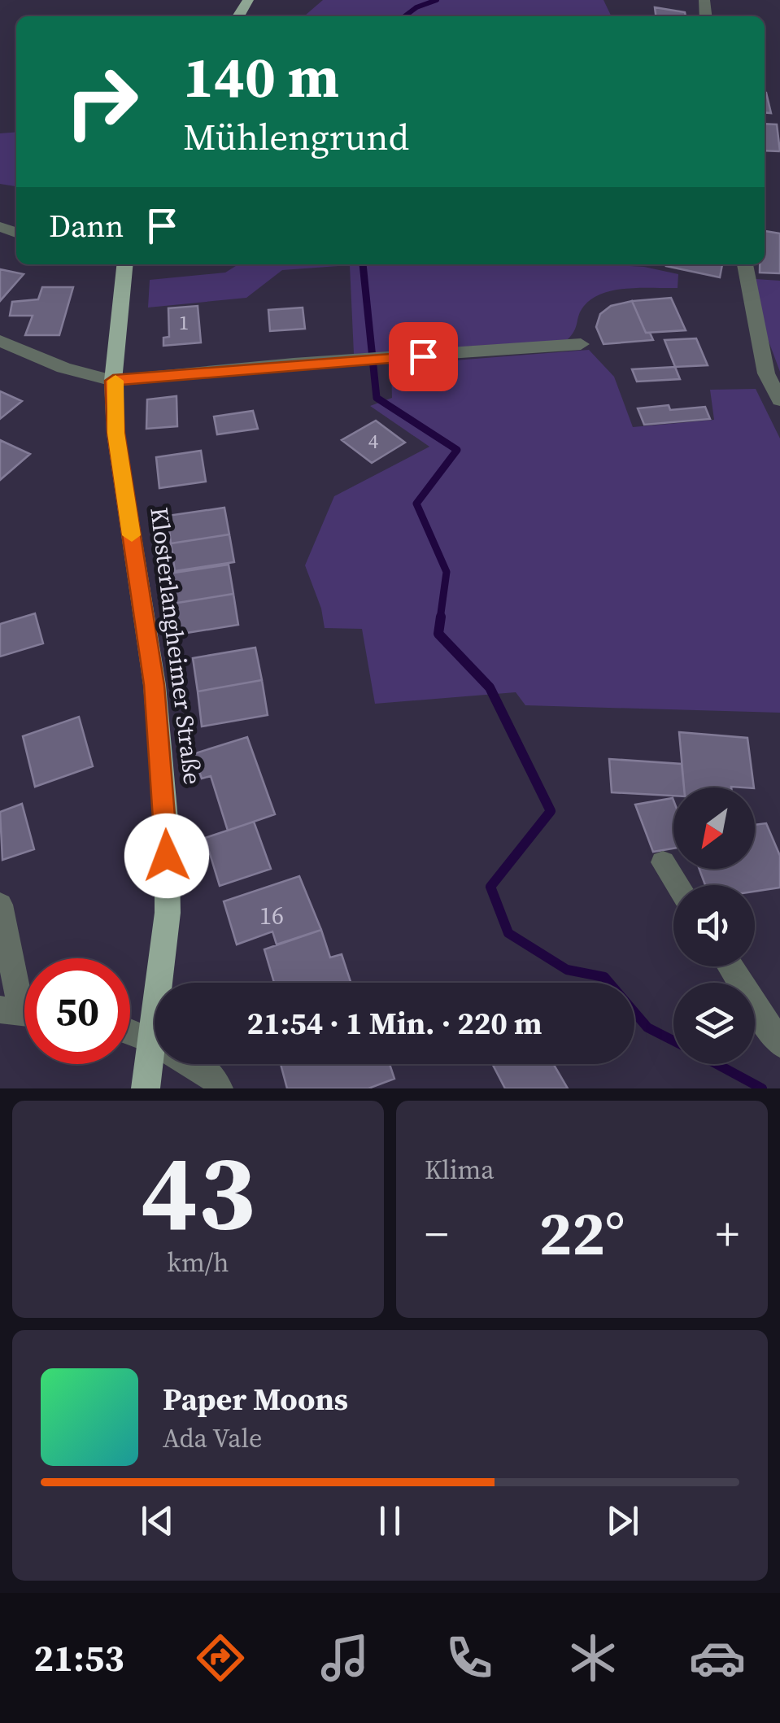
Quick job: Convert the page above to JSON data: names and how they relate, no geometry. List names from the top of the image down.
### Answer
{
  "streets": {
    "main road": ["Klosterlangheimer Straße"]
  },
  "house_numbers": ["1", "4", "16"],
  "north": "bottom left",
  "page": {
    "turn": ["140 m", "Mühlengrund"],
    "then": "Dann",
    "limit": "50",
    "trip": "21:54 · 1 Min. · 220 m",
    "tile": [
      ["43", "km/h"],
      "Klima"
    ],
    "heat": ["−", "22°", "+"],
    "song": ["Paper Moons", "Ada Vale"],
    "tabs": "21:53"
  }
}
